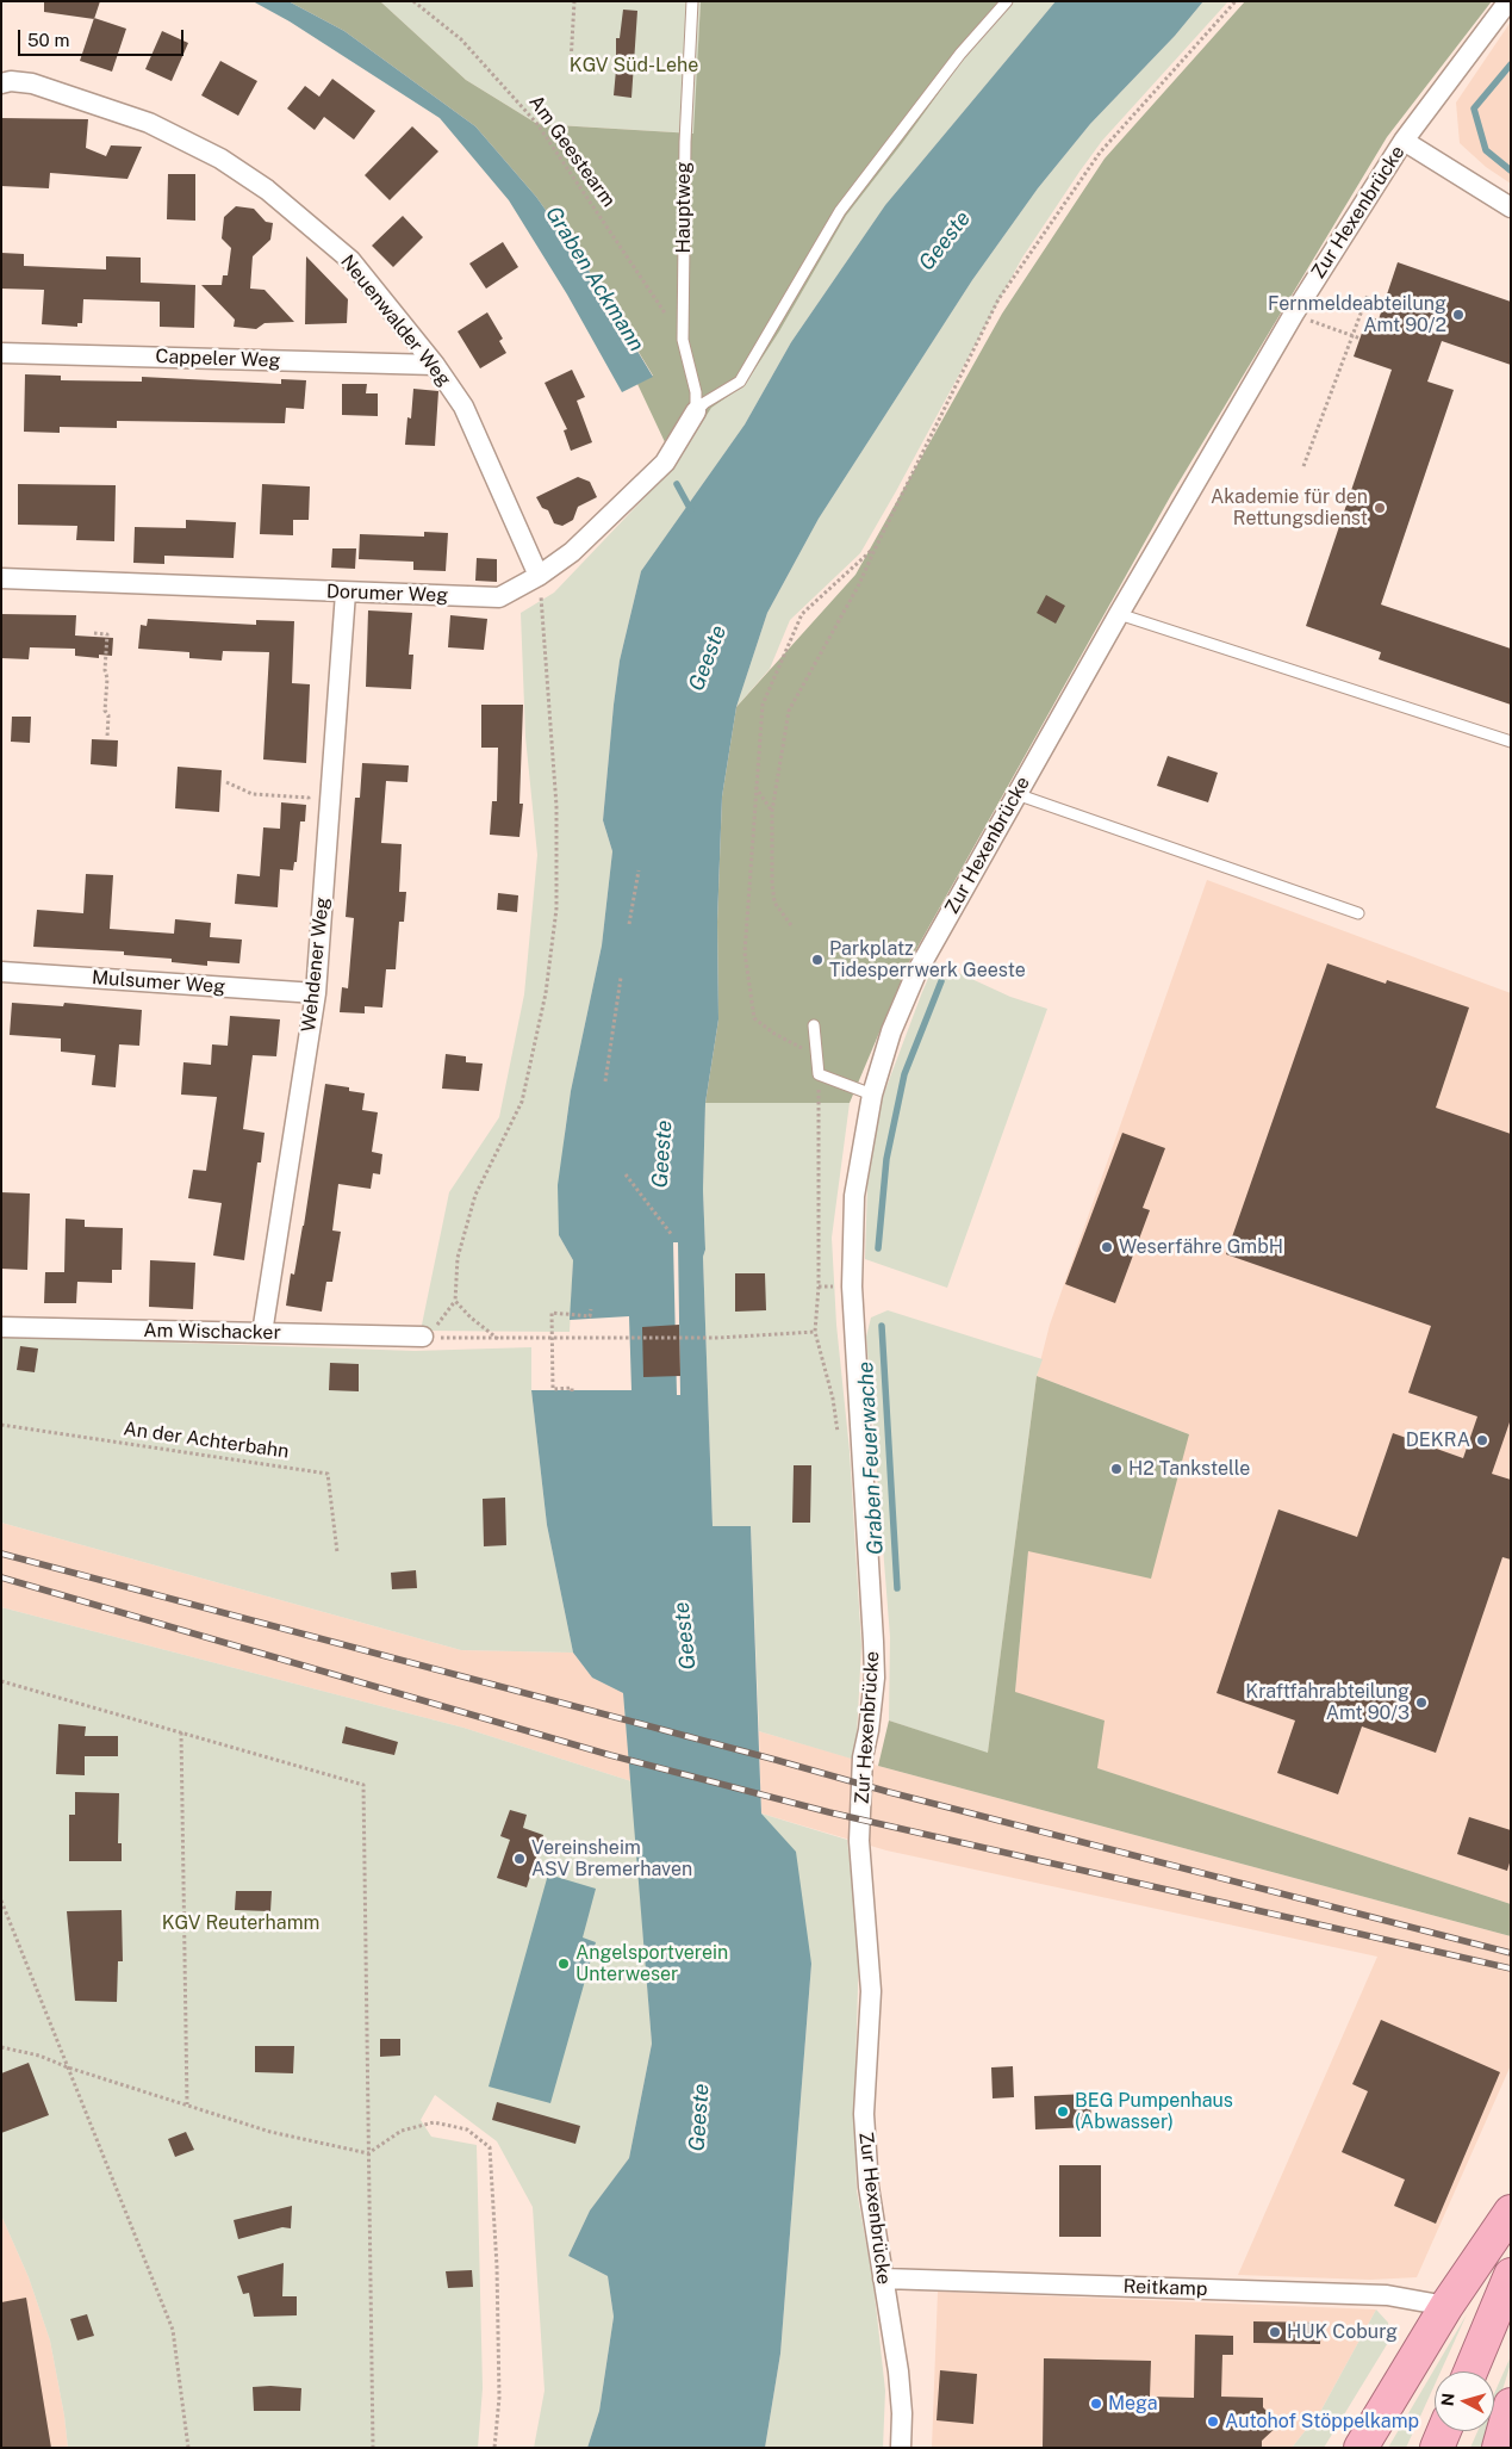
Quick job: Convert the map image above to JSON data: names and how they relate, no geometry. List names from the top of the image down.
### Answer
{
  "streets": {
    "street": [
      "Zur Hexenbrücke",
      "Neuenwalder Weg",
      "Cappeler Weg",
      "Dorumer Weg",
      "Wehdener Weg",
      "Mulsumer Weg",
      "Am Wischacker",
      "Reitkamp"
    ],
    "lane": ["Hauptweg"],
    "path": ["Am Geestearm", "An der Achterbahn"]
  },
  "crossings": [
    ["Am Geestearm", "Hauptweg"],
    ["Hauptweg", "Dorumer Weg"],
    ["Zur Hexenbrücke", "Reitkamp"],
    ["Neuenwalder Weg", "Cappeler Weg"],
    ["Neuenwalder Weg", "Dorumer Weg"],
    ["Dorumer Weg", "Wehdener Weg"],
    ["Wehdener Weg", "Mulsumer Weg"],
    ["Wehdener Weg", "Am Wischacker"]
  ],
  "water": ["Geeste", "Graben Ackmann", "Graben Feuerwache"],
  "parks": ["KGV Süd-Lehe", "KGV Reuterhamm"],
  "places": [
    "Fernmeldeabteilung Amt 90/2",
    "Akademie für den Rettungsdienst",
    "Parkplatz Tidesperrwerk Geeste",
    "Weserfähre GmbH",
    "DEKRA",
    "H2 Tankstelle",
    "Kraftfahrabteilung Amt 90/3",
    "Vereinsheim ASV Bremerhaven",
    "Angelsportverein Unterweser",
    "BEG Pumpenhaus (Abwasser)",
    "HUK Coburg",
    "Mega",
    "Autohof Stöppelkamp"
  ],
  "scale_bar": "50 m",
  "north": "left"
}
